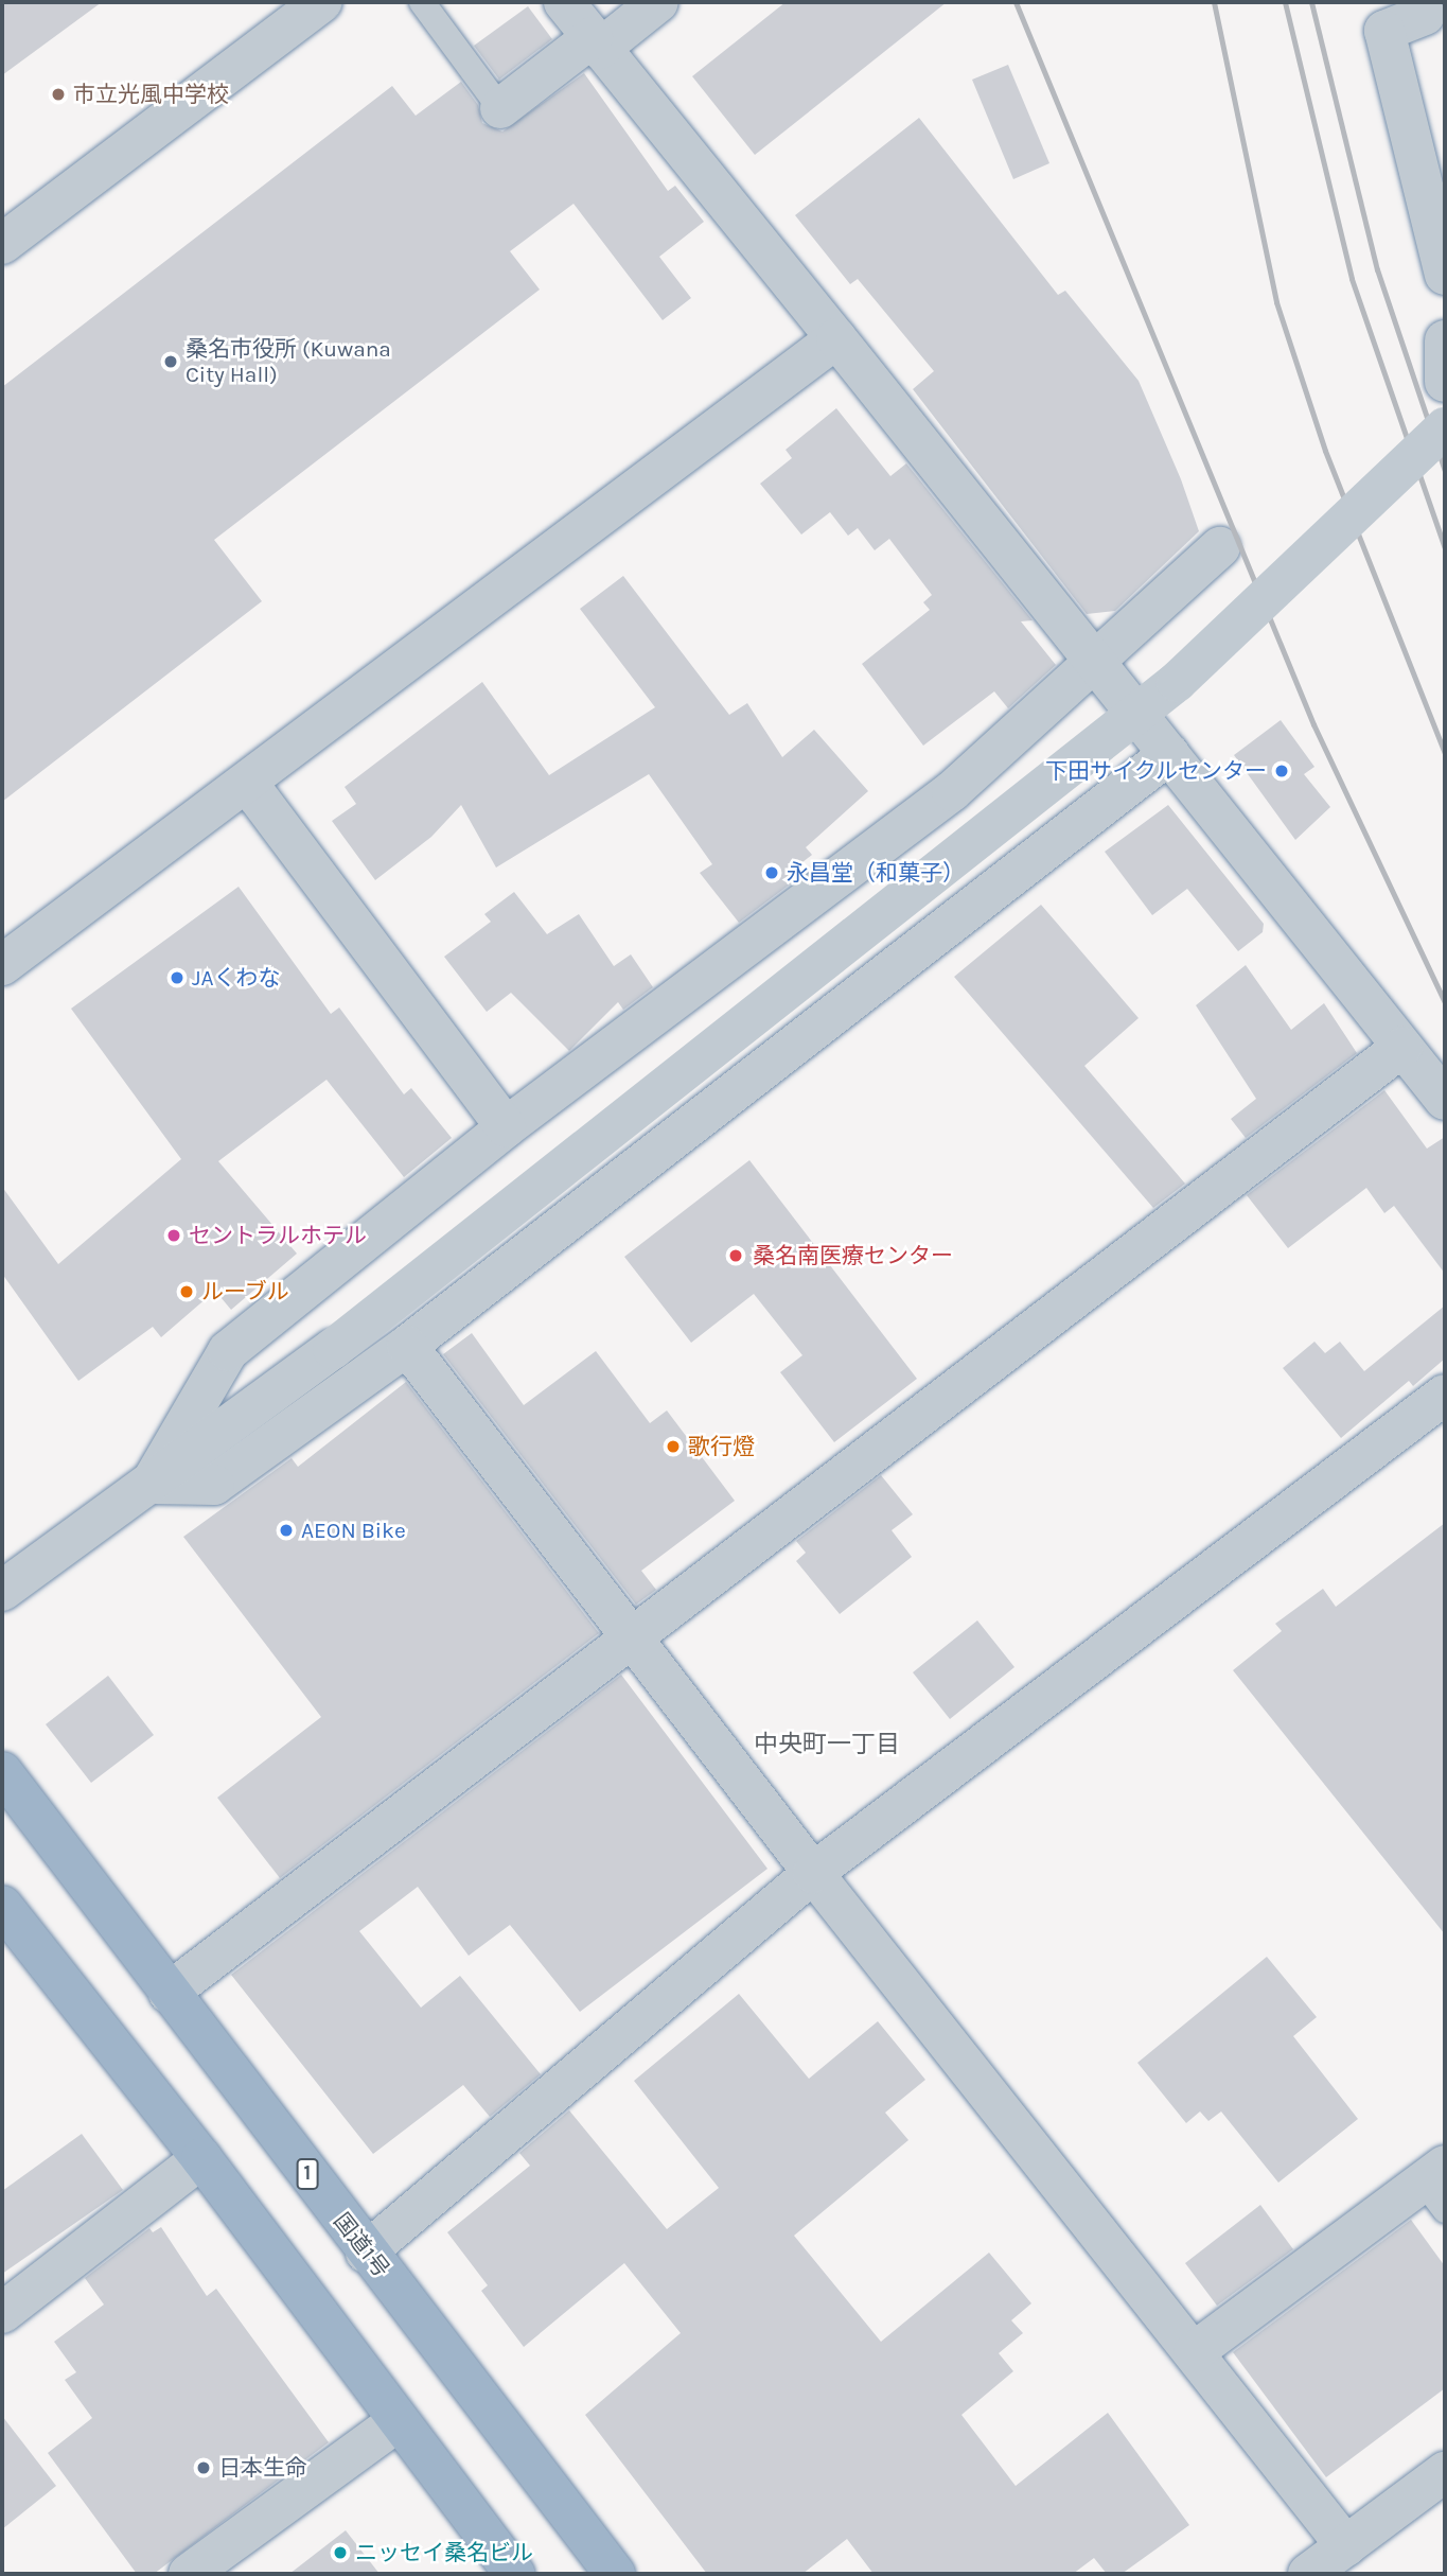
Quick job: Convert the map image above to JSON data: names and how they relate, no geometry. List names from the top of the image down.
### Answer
{
  "streets": {
    "highway": ["1", "国道1号"]
  },
  "districts": ["中央町一丁目"],
  "places": [
    "市立光風中学校",
    "桑名市役所 (Kuwana City Hall)",
    "下田サイクルセンター",
    "永昌堂（和菓子）",
    "JAくわな",
    "セントラルホテル",
    "桑名南医療センター",
    "ルーブル",
    "歌行燈",
    "AEON Bike",
    "日本生命",
    "ニッセイ桑名ビル"
  ]
}
